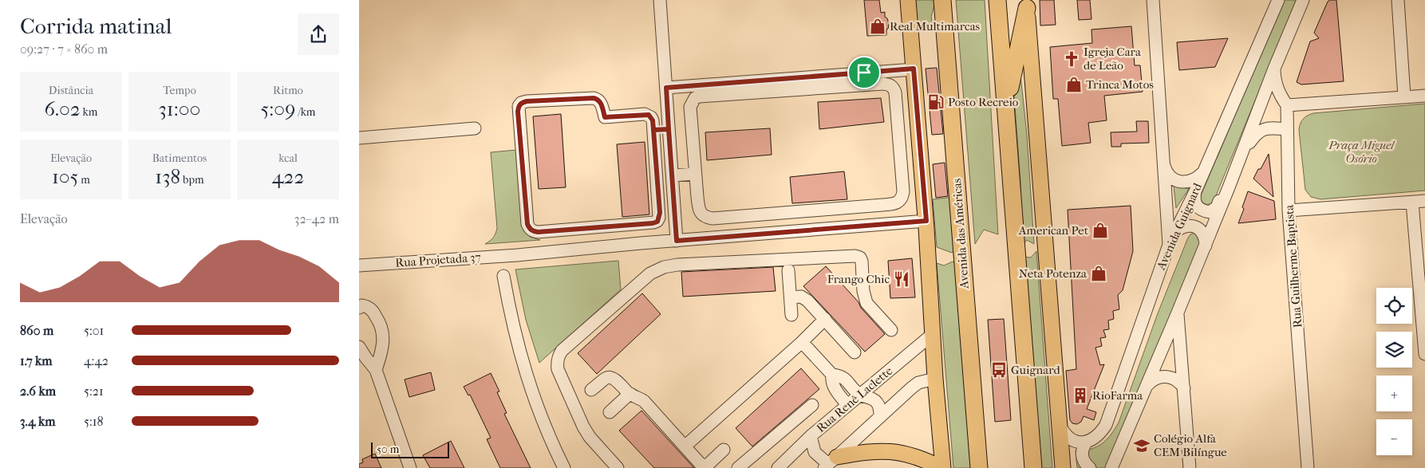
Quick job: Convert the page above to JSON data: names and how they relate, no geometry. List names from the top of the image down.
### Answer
{
  "streets": {
    "highway": ["Avenida das Américas"],
    "street": [
      "Avenida Guignard",
      "Rua Projetada 37",
      "Rua Guilherme Baptista",
      "Rua Renê Laclette"
    ]
  },
  "parks": ["Praça Miguel Osório"],
  "places": {
    "shop": [
      "Real Multimarcas",
      "Trinca Motos",
      "American Pet",
      "Neta Potenza"
    ],
    "church": ["Igreja Cara de Leão"],
    "fuel station": ["Posto Recreio"],
    "restaurant": ["Frango Chic"],
    "bus stop": ["Guignard"],
    "building": ["RioFarma"],
    "school or university": ["Colégio Alfa CEM Bilíngue"]
  },
  "scale_bar": "50 m",
  "page": {
    "heading": ["Corrida matinal", "09:27 · 7 × 860 m"],
    "stats": [
      ["Distância", "6.02 km"],
      ["Tempo", "31:00"],
      ["Ritmo", "5:09 /km"],
      ["Elevação", "105 m"],
      ["Batimentos", "138 bpm"],
      ["kcal", "422"]
    ],
    "chart": ["Elevação", "32–42 m"],
    "map_buttons": ["+", "−"],
    "list": [
      {
        "name": "860 m",
        "note": "5:01"
      },
      {
        "name": "1.7 km",
        "note": "4:42"
      },
      {
        "name": "2.6 km",
        "note": "5:21"
      },
      {
        "name": "3.4 km",
        "note": "5:18"
      }
    ],
    "scale": "50 m"
  }
}
